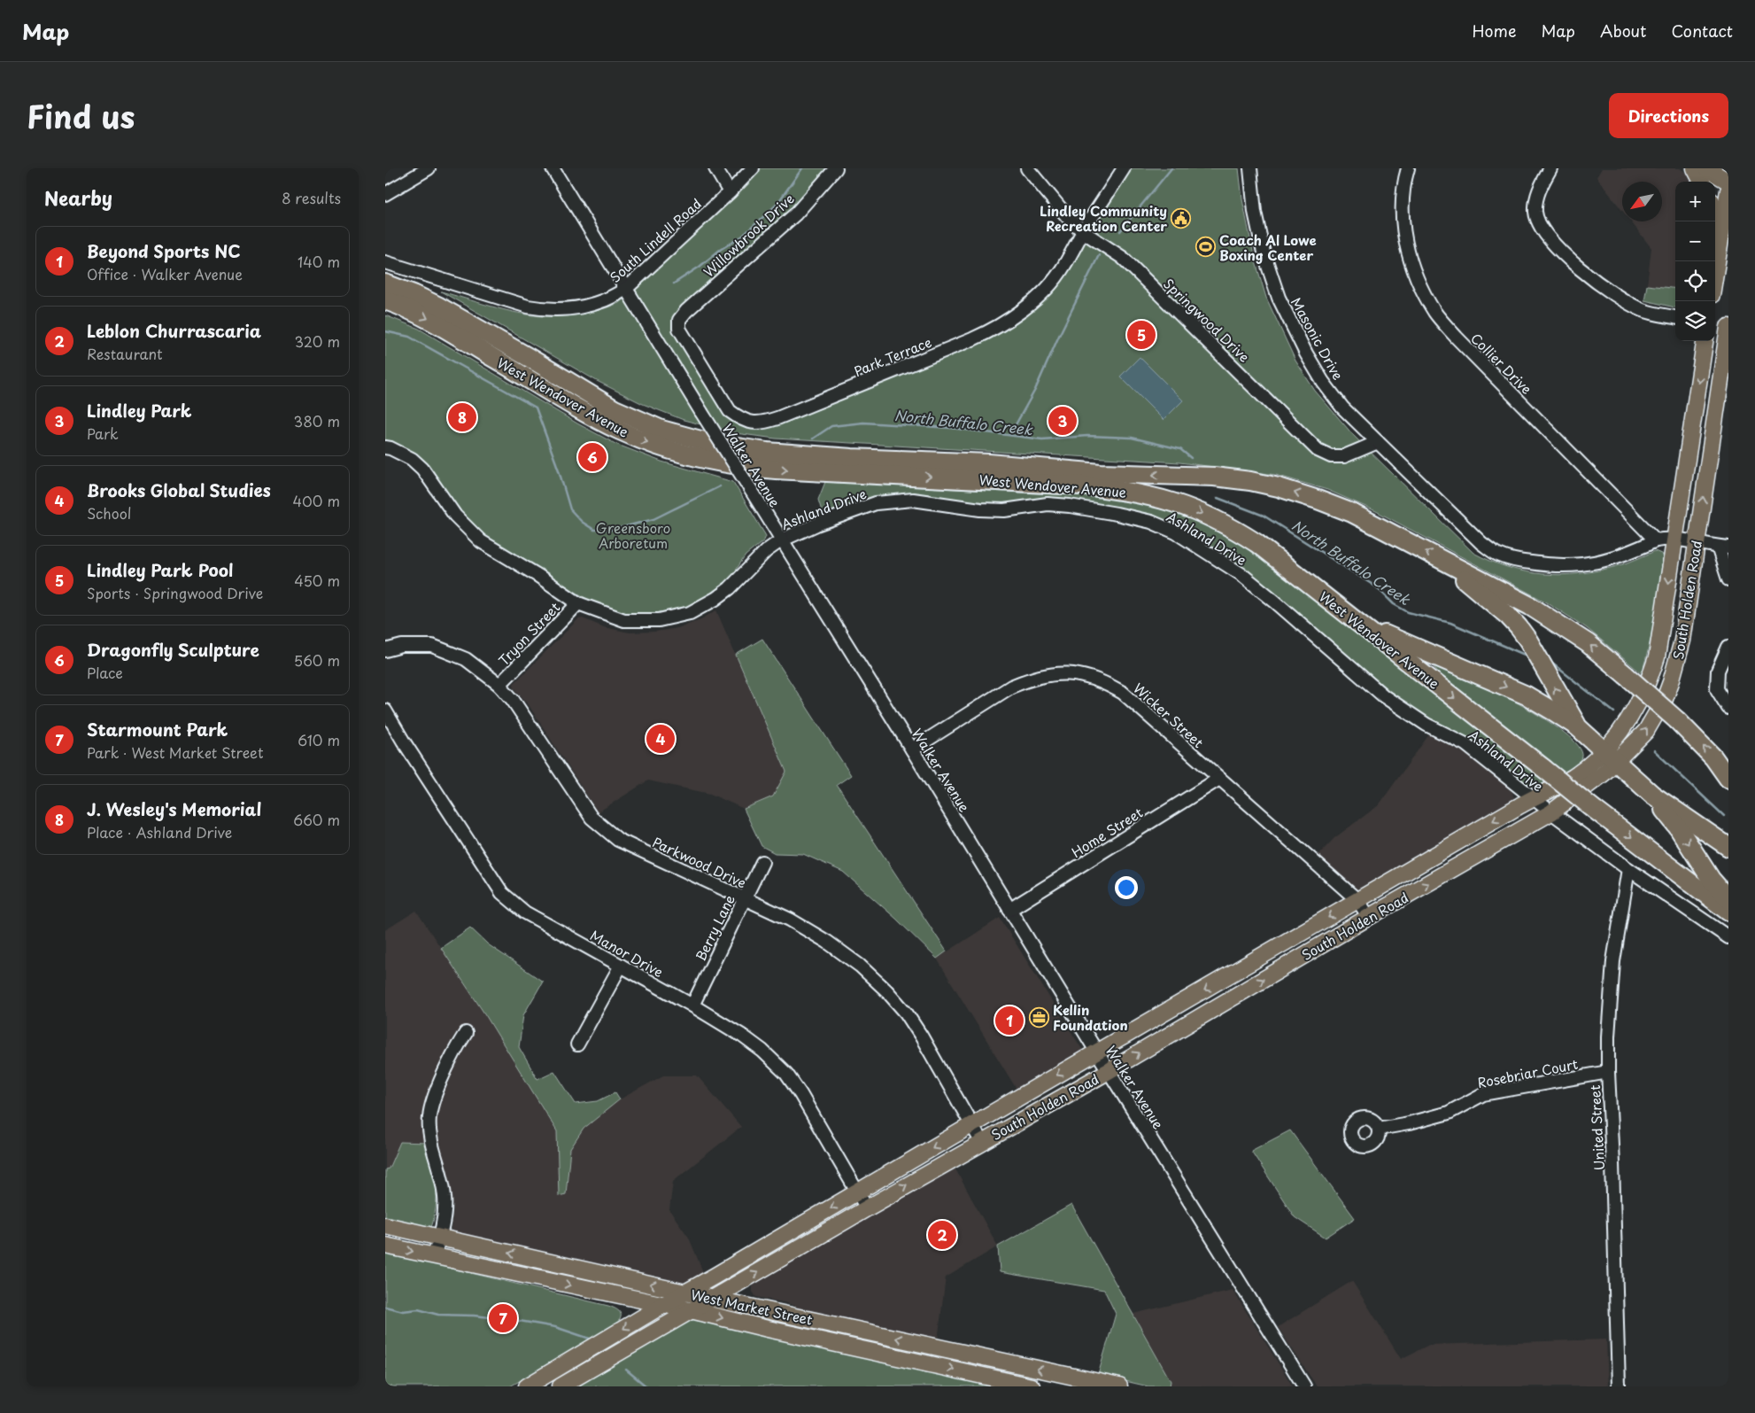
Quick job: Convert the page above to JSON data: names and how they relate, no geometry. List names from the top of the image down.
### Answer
{
  "streets": {
    "highway": ["West Wendover Avenue"],
    "main road": ["South Holden Road", "West Market Street"],
    "street": [
      "Willowbrook Drive",
      "South Lindell Road",
      "Springwood Drive",
      "Masonic Drive",
      "Park Terrace",
      "Collier Drive",
      "Walker Avenue",
      "Ashland Drive",
      "Tryon Street",
      "Wicker Street",
      "Home Street",
      "Parkwood Drive",
      "Berry Lane",
      "Manor Drive",
      "Rosebriar Court",
      "United Street"
    ]
  },
  "crossings": [
    ["Willowbrook Drive", "Park Terrace"],
    ["South Lindell Road", "Walker Avenue"],
    ["Springwood Drive", "Masonic Drive"],
    ["Springwood Drive", "Park Terrace"],
    ["Masonic Drive", "Collier Drive"],
    ["Masonic Drive", "South Holden Road"],
    ["Walker Avenue", "Ashland Drive"],
    ["Walker Avenue", "South Holden Road"],
    ["Walker Avenue", "Wicker Street"],
    ["Walker Avenue", "Home Street"],
    ["Ashland Drive", "South Holden Road"],
    ["Ashland Drive", "Tryon Street"],
    ["Ashland Drive", "United Street"],
    ["South Holden Road", "Wicker Street"],
    ["South Holden Road", "Parkwood Drive"],
    ["South Holden Road", "Manor Drive"],
    ["South Holden Road", "West Market Street"],
    ["Tryon Street", "Parkwood Drive"],
    ["Wicker Street", "Home Street"],
    ["Parkwood Drive", "Berry Lane"],
    ["Berry Lane", "Manor Drive"],
    ["Rosebriar Court", "United Street"]
  ],
  "water": ["North Buffalo Creek"],
  "parks": ["Greensboro Arboretum"],
  "places": {
    "public building": ["Lindley Community Recreation Center"],
    "sports": ["Coach Al Lowe Boxing Center"],
    "office": ["Kellin Foundation"]
  },
  "north": "bottom left",
  "page": {
    "header": "Map",
    "nav": [
      "Home",
      "Map",
      "About",
      "Contact"
    ],
    "title": "Find us",
    "buttons": "Directions",
    "heading": ["Nearby", "8 results"],
    "map_buttons": ["+", "−"],
    "list": [
      {
        "mark": "1",
        "name": "Beyond Sports NC",
        "note": "Office · Walker Avenue",
        "value": "140 m"
      },
      {
        "mark": "2",
        "name": "Leblon Churrascaria",
        "note": "Restaurant",
        "value": "320 m"
      },
      {
        "mark": "3",
        "name": "Lindley Park",
        "note": "Park",
        "value": "380 m"
      },
      {
        "mark": "4",
        "name": "Brooks Global Studies",
        "note": "School",
        "value": "400 m"
      },
      {
        "mark": "5",
        "name": "Lindley Park Pool",
        "note": "Sports · Springwood Drive",
        "value": "450 m"
      },
      {
        "mark": "6",
        "name": "Dragonfly Sculpture",
        "note": "Place",
        "value": "560 m"
      },
      {
        "mark": "7",
        "name": "Starmount Park",
        "note": "Park · West Market Street",
        "value": "610 m"
      },
      {
        "mark": "8",
        "name": "J. Wesley's Memorial",
        "note": "Place · Ashland Drive",
        "value": "660 m"
      }
    ],
    "pins": [
      "5",
      "8",
      "3",
      "6",
      "4",
      "1",
      "2",
      "7"
    ]
  }
}
